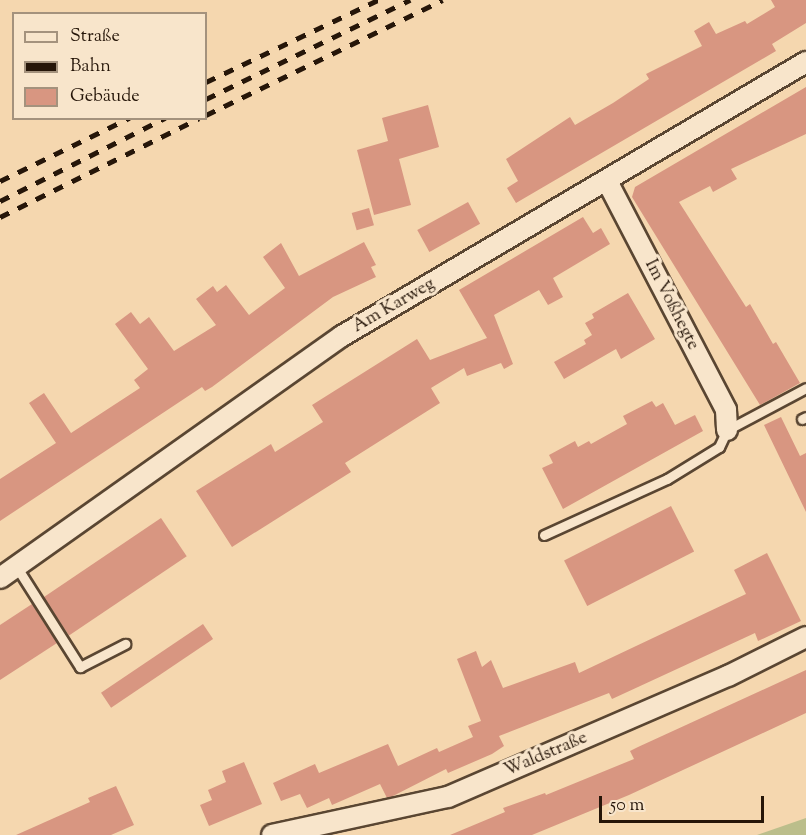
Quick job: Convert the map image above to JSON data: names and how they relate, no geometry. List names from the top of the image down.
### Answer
{
  "streets": {
    "street": ["Im Voßhegte", "Am Karweg", "Waldstraße"]
  },
  "crossings": [
    ["Im Voßhegte", "Am Karweg"]
  ],
  "legend": ["Straße", "Bahn", "Gebäude"],
  "scale_bar": "50 m"
}
